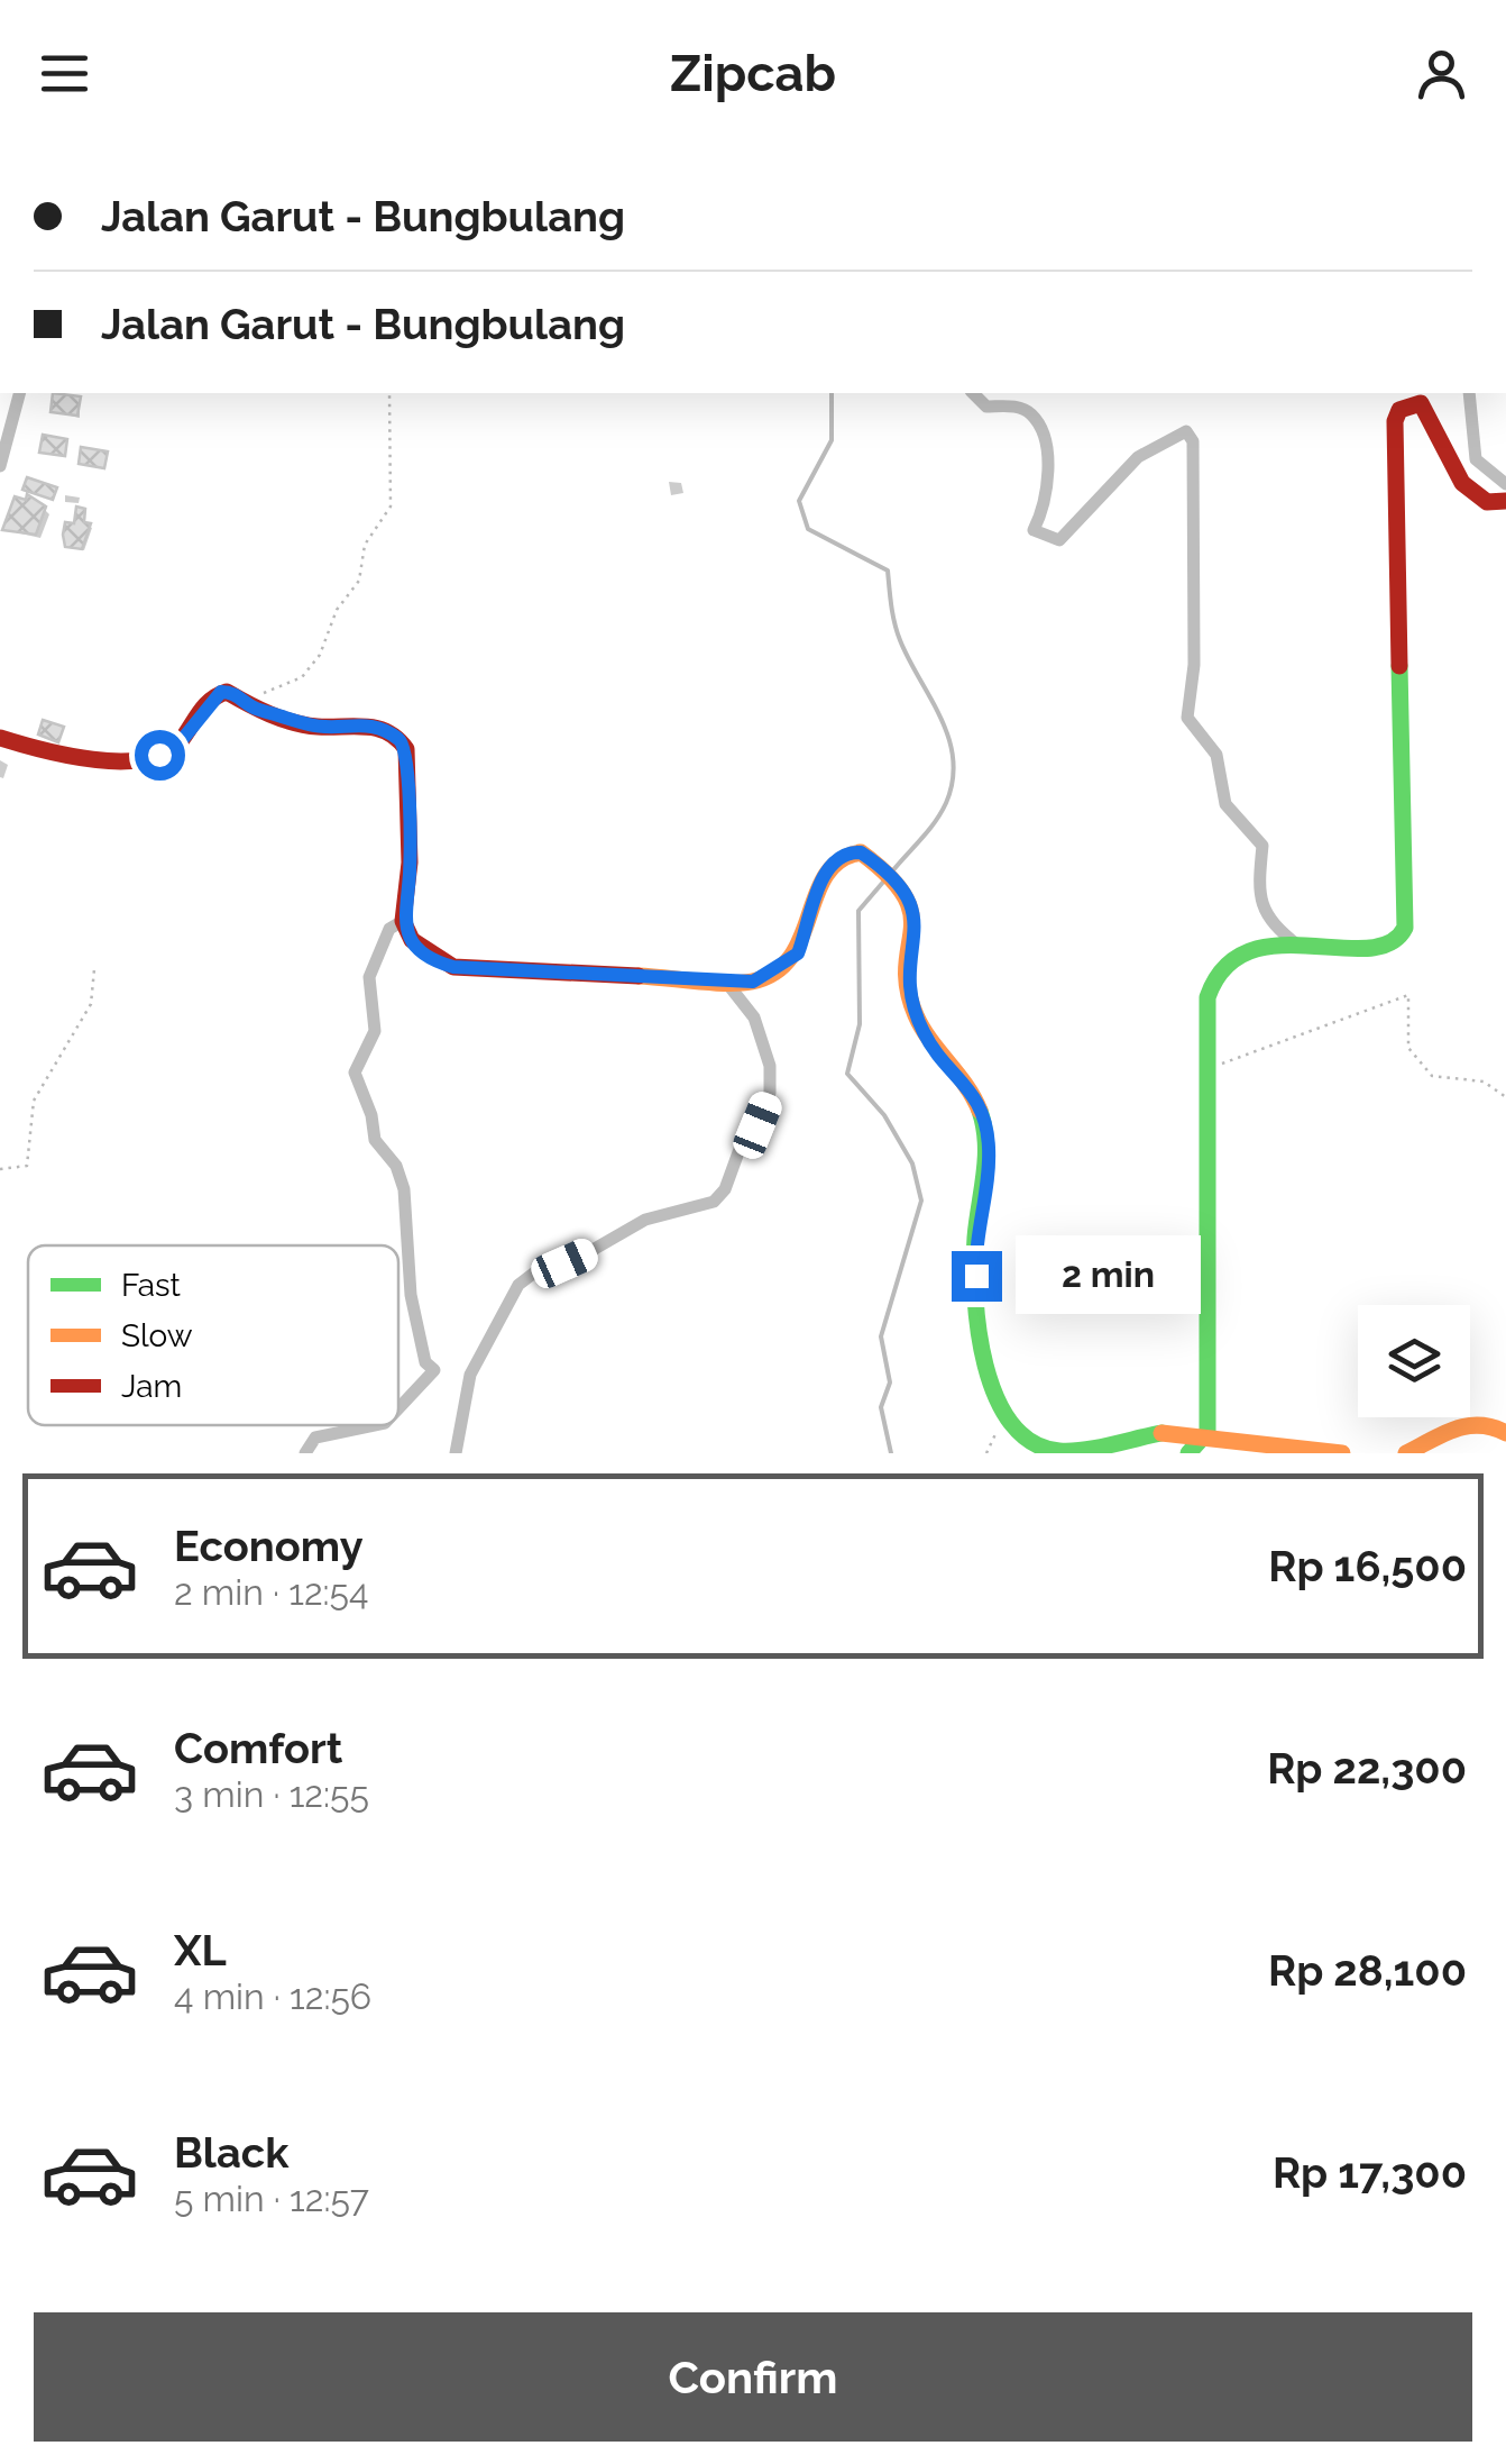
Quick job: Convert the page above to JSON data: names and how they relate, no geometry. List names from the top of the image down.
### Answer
{
  "legend": ["Fast", "Slow", "Jam"],
  "page": {
    "header": "Zipcab",
    "banner": ["Jalan Garut - Bungbulang", "Jalan Garut - Bungbulang"],
    "bubble": "2 min",
    "list": [
      {
        "name": "Economy",
        "note": "2 min · 12:54",
        "value": "Rp 16,500"
      },
      {
        "name": "Comfort",
        "note": "3 min · 12:55",
        "value": "Rp 22,300"
      },
      {
        "name": "XL",
        "note": "4 min · 12:56",
        "value": "Rp 28,100"
      },
      {
        "name": "Black",
        "note": "5 min · 12:57",
        "value": "Rp 17,300"
      }
    ],
    "buttons": "Confirm"
  }
}
